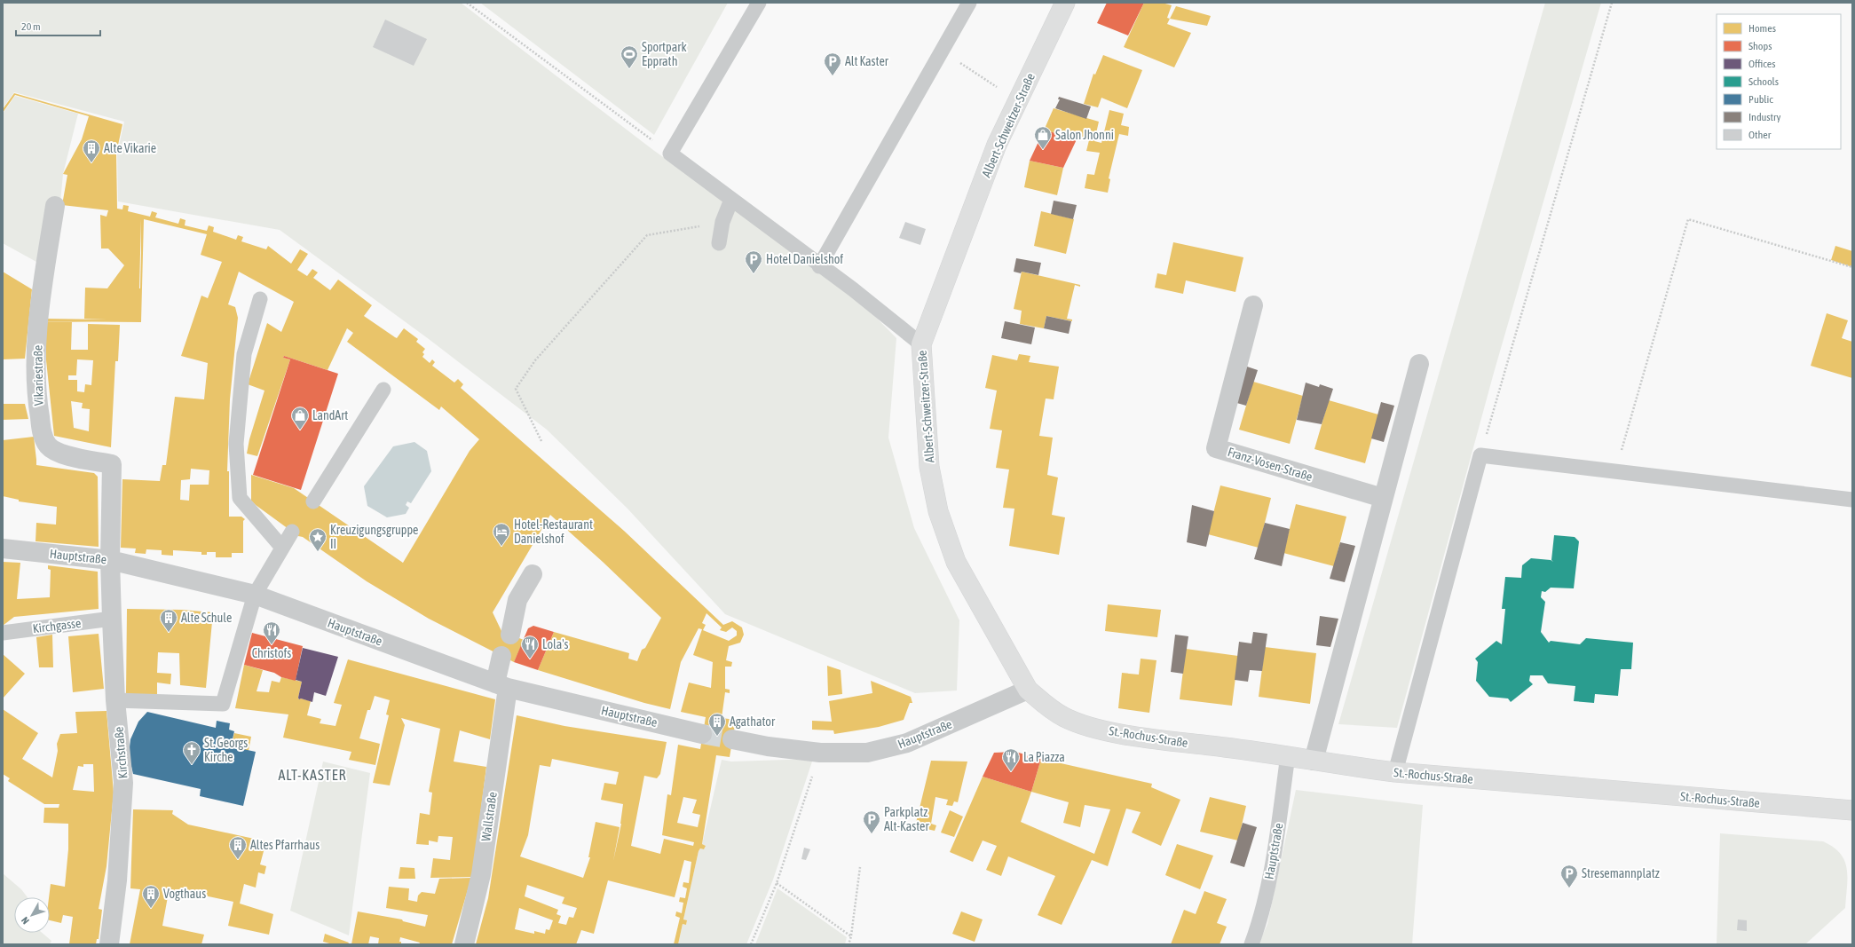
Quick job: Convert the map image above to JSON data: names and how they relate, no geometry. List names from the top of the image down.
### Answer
{
  "streets": {
    "street": [
      "Albert-Schweitzer-Straße",
      "Vikariestraße",
      "Franz-Vosen-Straße",
      "Hauptstraße",
      "St.-Rochus-Straße",
      "Kirchstraße",
      "Wallstraße"
    ],
    "lane": ["Kirchgasse"]
  },
  "crossings": [
    ["Albert-Schweitzer-Straße", "Hauptstraße"],
    ["Albert-Schweitzer-Straße", "St.-Rochus-Straße"],
    ["Vikariestraße", "Hauptstraße"],
    ["Vikariestraße", "Kirchstraße"],
    ["Hauptstraße", "St.-Rochus-Straße"],
    ["Hauptstraße", "Kirchstraße"],
    ["Hauptstraße", "Wallstraße"],
    ["Kirchgasse", "Kirchstraße"]
  ],
  "districts": ["ALT-KASTER"],
  "places": {
    "sports": ["Sportpark Epprath"],
    "parking": [
      "Alt Kaster",
      "Hotel Danielshof",
      "Parkplatz Alt-Kaster",
      "Stresemannplatz"
    ],
    "shop": ["Salon Jhonni", "LandArt"],
    "building": [
      "Alte Vikarie",
      "Alte Schule",
      "Agathator",
      "Altes Pfarrhaus",
      "Vogthaus"
    ],
    "hotel": ["Hotel-Restaurant Danielshof"],
    "place": ["Kreuzigungsgruppe II"],
    "restaurant": ["Christofs", "Lola's", "La Piazza"],
    "church": ["St. Georgs Kirche"]
  },
  "legend": [
    "Homes",
    "Shops",
    "Offices",
    "Schools",
    "Public",
    "Industry",
    "Other"
  ],
  "scale_bar": "20 m",
  "north": "bottom left"
}
